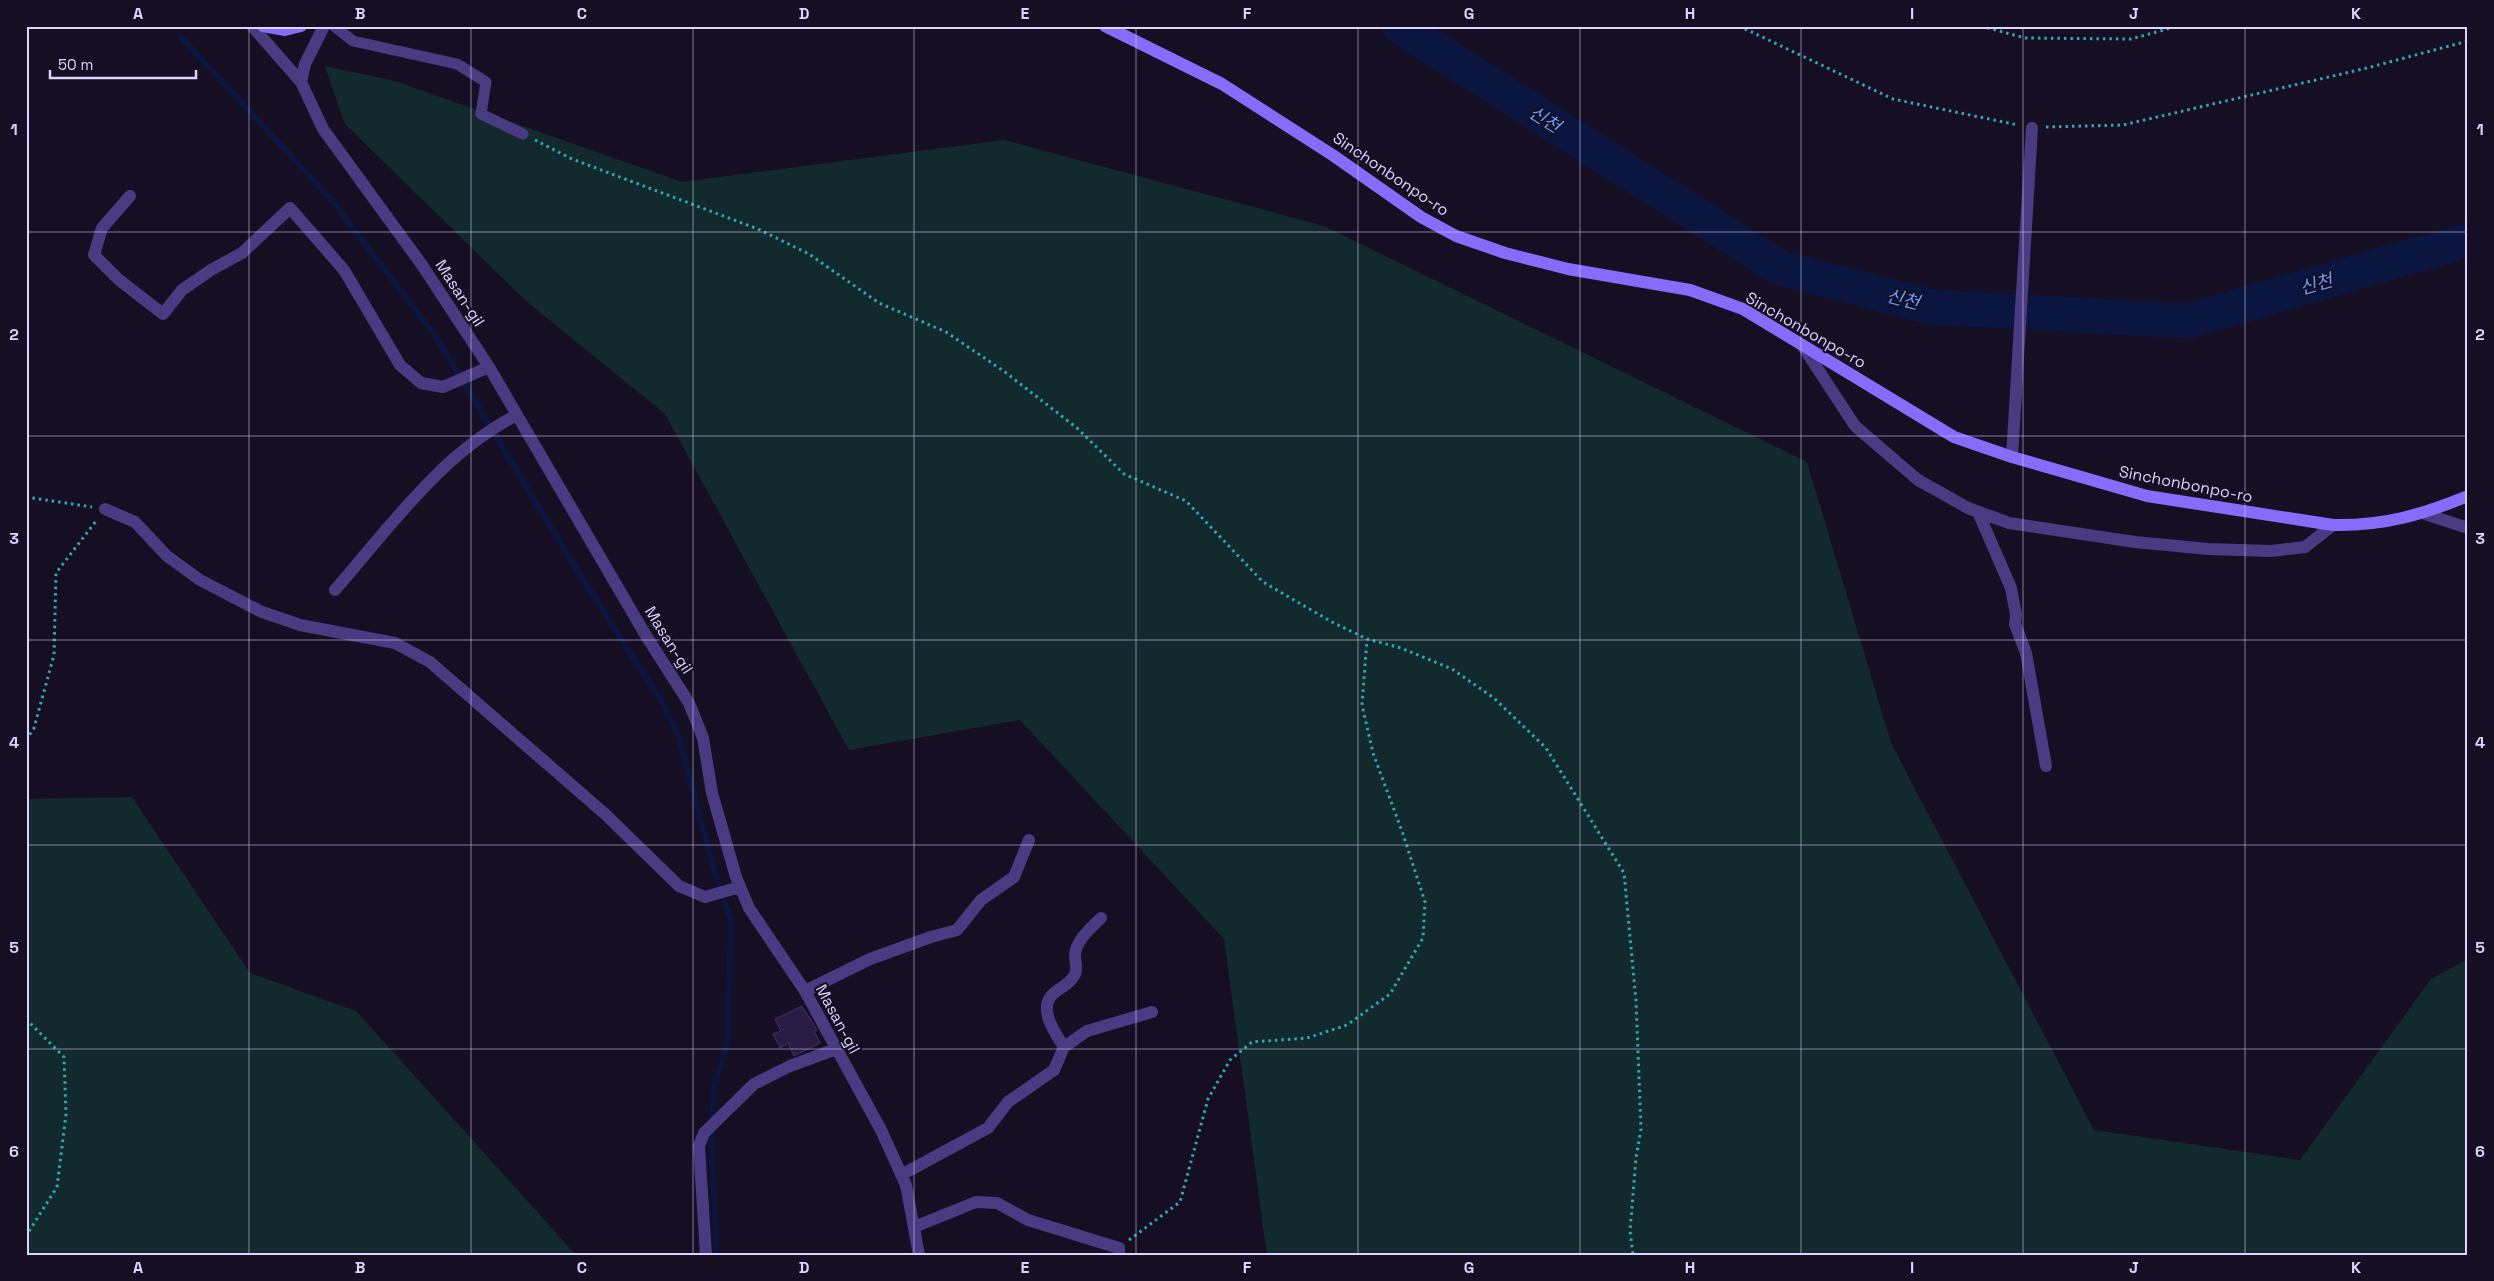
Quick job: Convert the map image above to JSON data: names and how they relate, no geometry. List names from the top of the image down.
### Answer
{
  "streets": {
    "main road": ["Sinchonbonpo-ro"],
    "street": ["Masan-gil"]
  },
  "water": ["신천"],
  "scale_bar": "50 m",
  "grid": {
    "columns": [
      "A",
      "B",
      "C",
      "D",
      "E",
      "F",
      "G",
      "H",
      "I",
      "J",
      "K"
    ],
    "rows": [
      "1",
      "2",
      "3",
      "4",
      "5",
      "6"
    ]
  }
}
